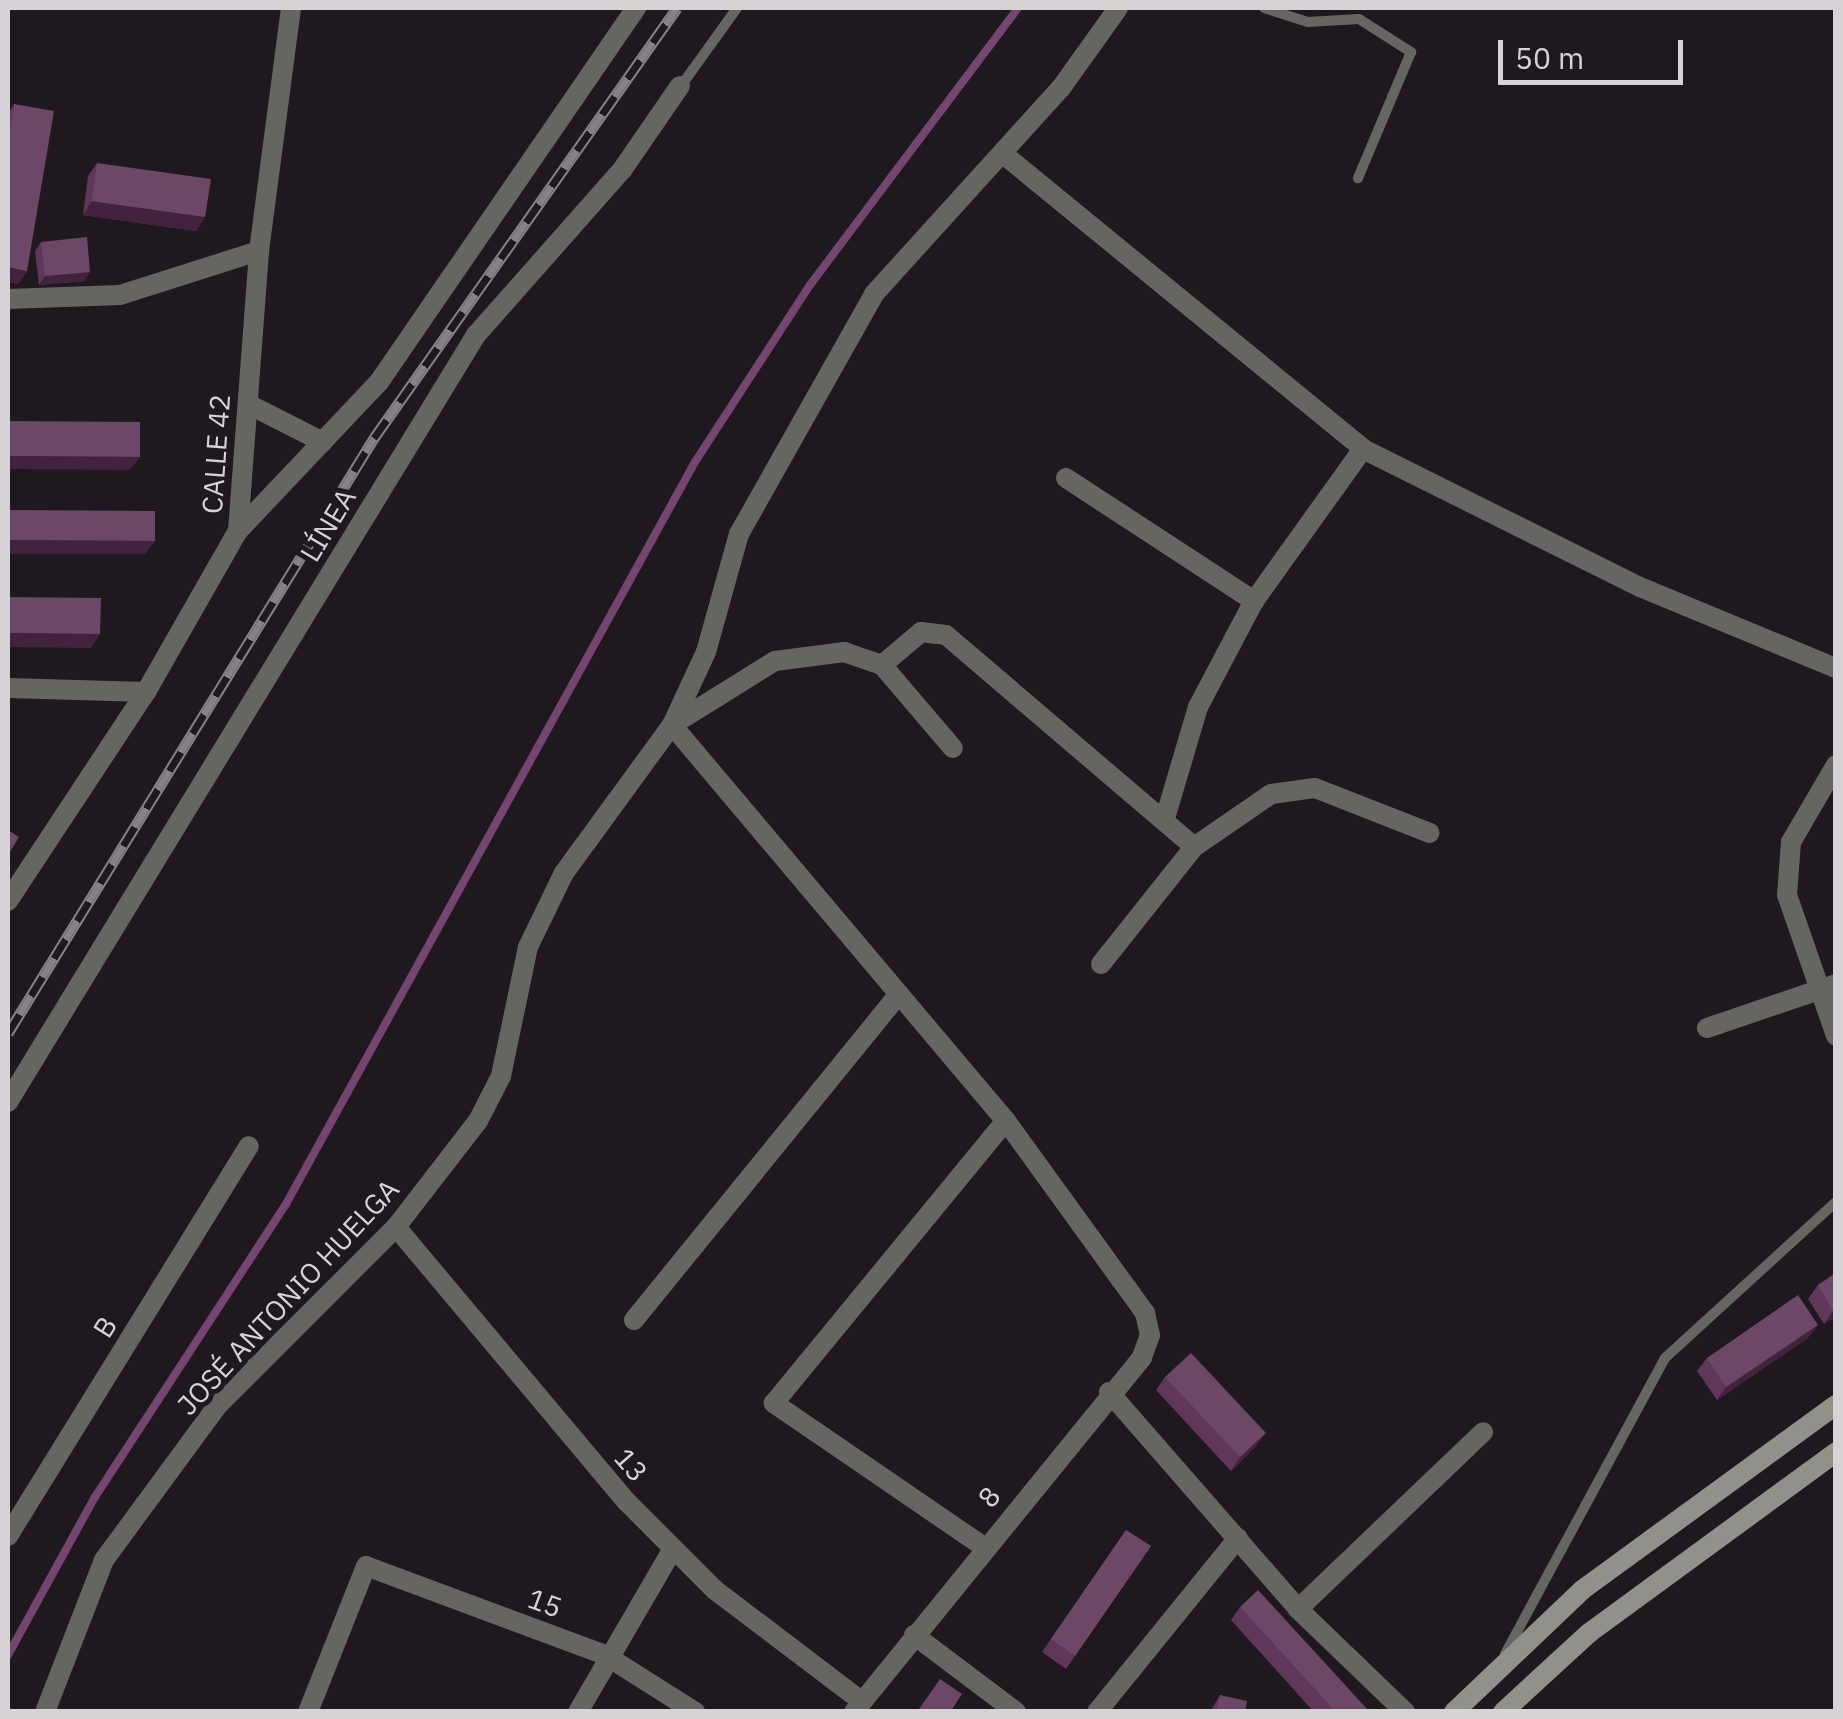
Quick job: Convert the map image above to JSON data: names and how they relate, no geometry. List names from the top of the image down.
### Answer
{
  "streets": {
    "street": [
      "CALLE 42",
      "LÍNEA",
      "JOSÉ ANTONIO HUELGA",
      "B",
      "13",
      "8",
      "15"
    ]
  },
  "crossings": [
    ["CALLE 42", "LÍNEA"],
    ["JOSÉ ANTONIO HUELGA", "13"],
    ["13", "8"]
  ],
  "scale_bar": "50 m"
}
